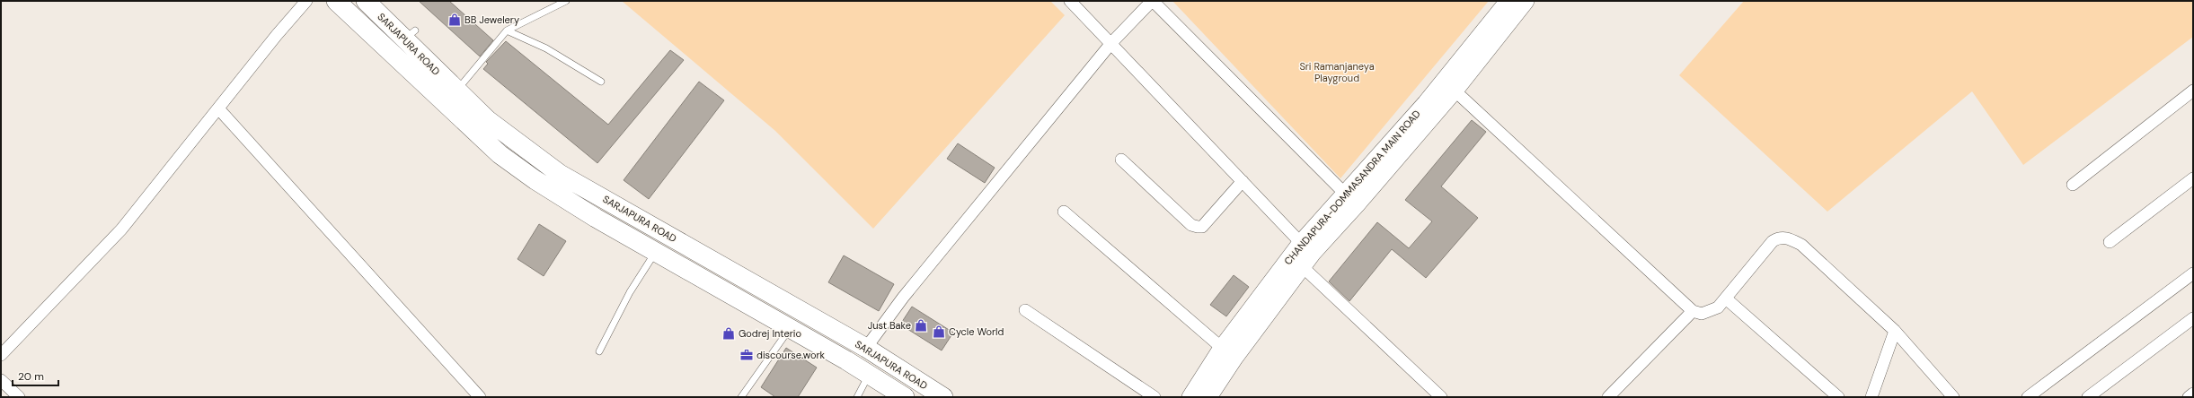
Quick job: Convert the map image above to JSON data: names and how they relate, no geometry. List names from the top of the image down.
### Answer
{
  "streets": {
    "main road": ["SARJAPURA ROAD", "CHANDAPURA-DOMMASANDRA MAIN ROAD"]
  },
  "parks": ["Sri Ramanjaneya Playgroud"],
  "places": {
    "shop": [
      "BB Jewelery",
      "Just Bake",
      "Cycle World",
      "Godrej Interio"
    ],
    "office": ["discourse.work"]
  },
  "scale_bar": "20 m"
}
